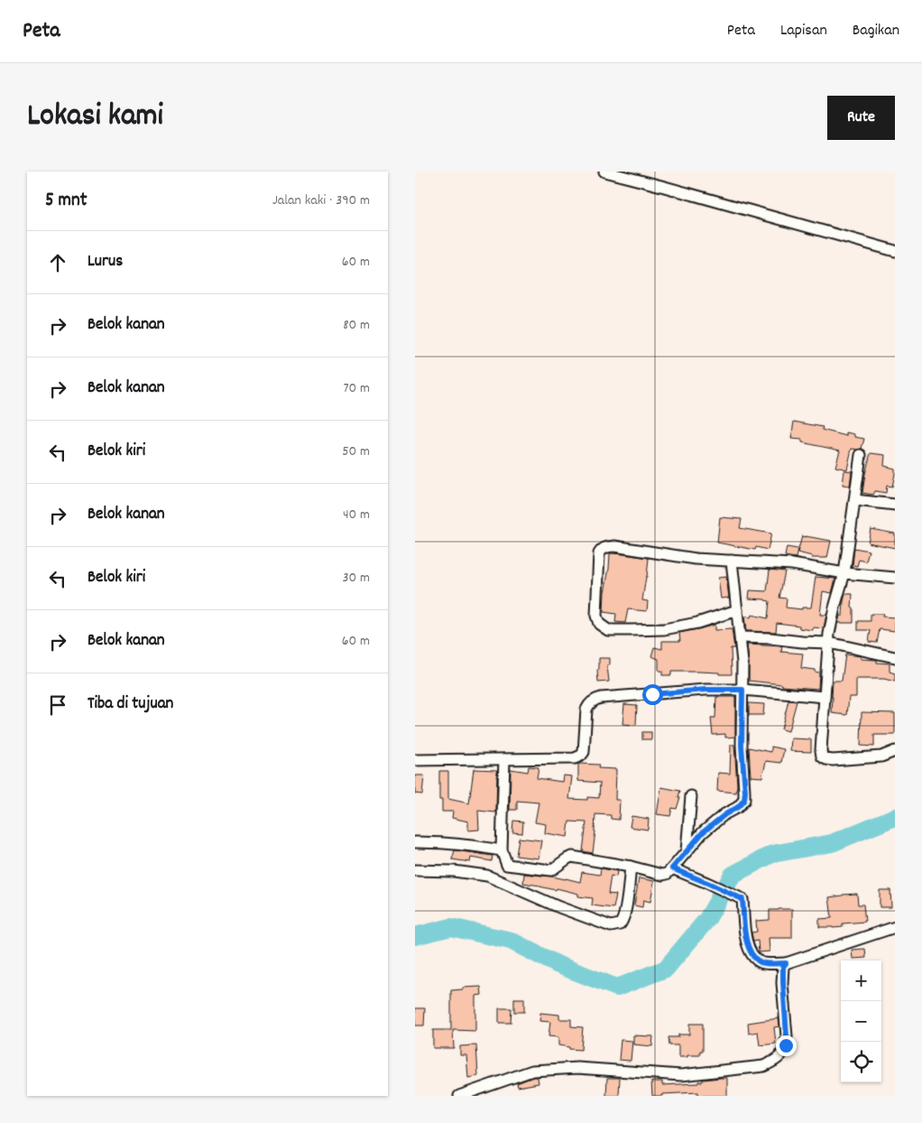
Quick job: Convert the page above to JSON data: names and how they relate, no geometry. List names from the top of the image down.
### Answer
{
  "page": {
    "header": "Peta",
    "nav": ["Peta", "Lapisan", "Bagikan"],
    "title": "Lokasi kami",
    "buttons": "Rute",
    "heading": ["5 mnt", "Jalan kaki · 390 m"],
    "list": [
      ["Lurus", "60 m"],
      ["Belok kanan", "80 m"],
      ["Belok kanan", "70 m"],
      ["Belok kiri", "50 m"],
      ["Belok kanan", "40 m"],
      ["Belok kiri", "30 m"],
      ["Belok kanan", "60 m"],
      "Tiba di tujuan"
    ],
    "map_buttons": ["+", "−"]
  }
}
